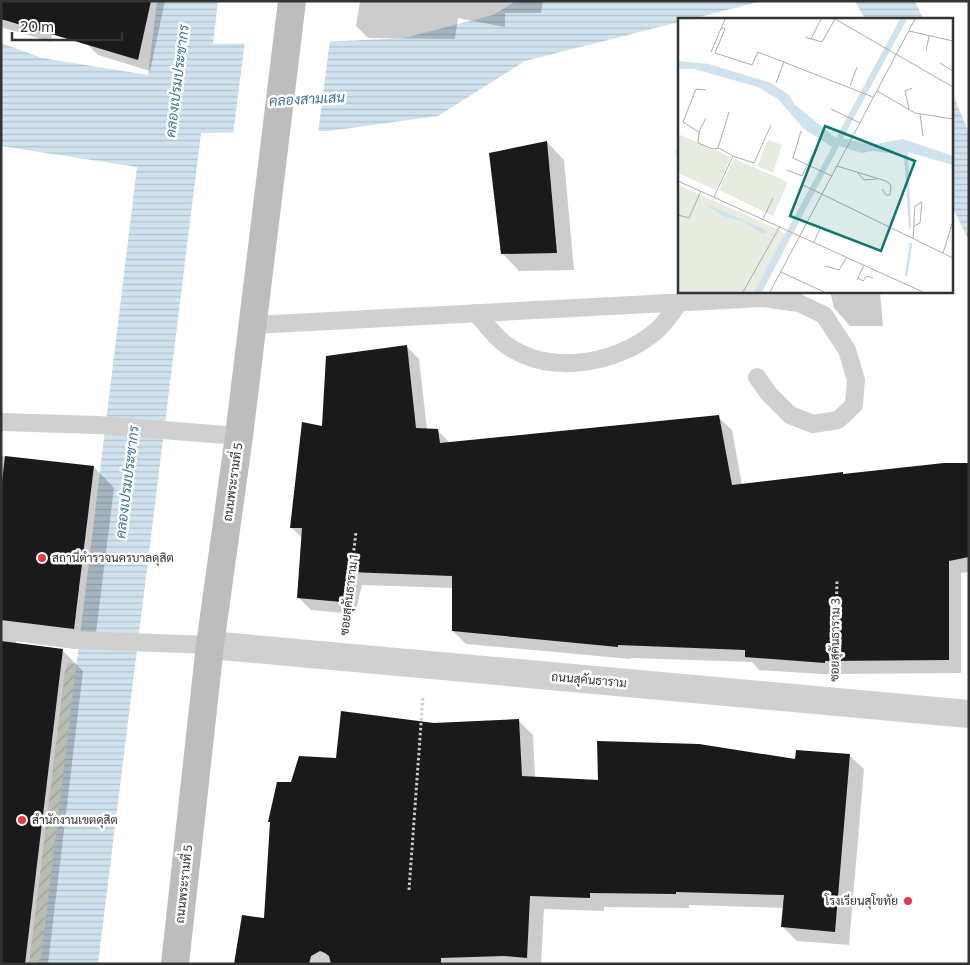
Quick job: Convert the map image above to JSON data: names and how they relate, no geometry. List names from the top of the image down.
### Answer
{
  "streets": {
    "main road": ["ถนนพระรามที่ 5"],
    "street": ["ถนนสุคันธาราม"],
    "path": ["ซอยสุคันธาราม 1", "ซอยสุคันธาราม 3"]
  },
  "crossings": [
    ["ถนนพระรามที่ 5", "ถนนสุคันธาราม"],
    ["ซอยสุคันธาราม 1", "ถนนสุคันธาราม"],
    ["ซอยสุคันธาราม 3", "ถนนสุคันธาราม"]
  ],
  "water": ["คลองเปรมประชากร", "คลองสามเสน"],
  "places": ["สถานีตำรวจนครบาลดุสิต", "สำนักงานเขตดุสิต", "โรงเรียนสุโขทัย"],
  "scale_bar": "20 m"
}
